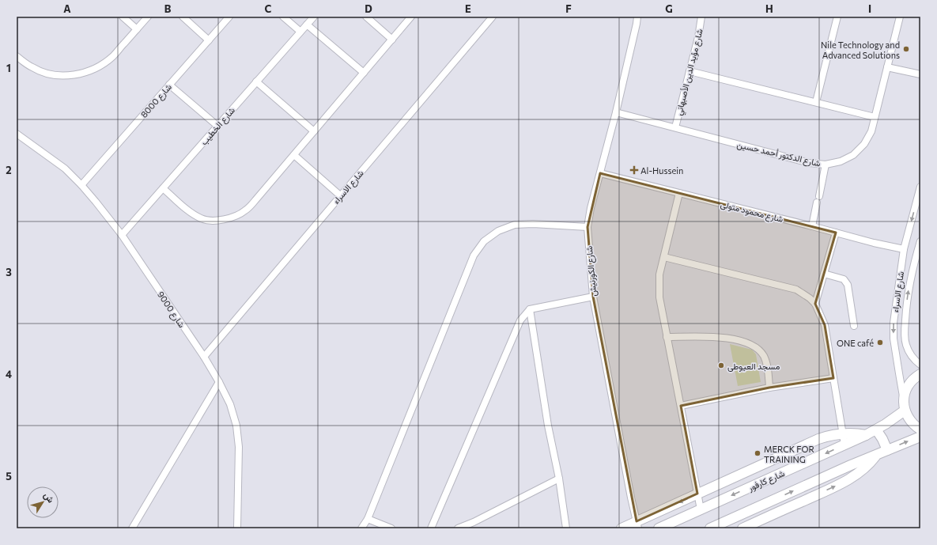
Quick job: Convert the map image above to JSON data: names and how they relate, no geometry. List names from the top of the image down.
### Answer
{
  "streets": {
    "street": [
      "شارع مؤيد الدين الأصبهاني",
      "شارع 8000",
      "شارع الخطيب",
      "شارع الدكتور أحمد حسين",
      "شارع الاسراء",
      "شارع محمود متولى",
      "شارع الكورنيش",
      "شارع 9000",
      "شارع كارفور"
    ]
  },
  "crossings": [
    ["شارع مؤيد الدين الأصبهاني", "شارع الدكتور أحمد حسين"],
    ["شارع 8000", "شارع 9000"],
    ["شارع الخطيب", "شارع 9000"],
    ["شارع الدكتور أحمد حسين", "شارع الكورنيش"],
    ["شارع الاسراء", "شارع محمود متولى"],
    ["شارع الاسراء", "شارع 9000"],
    ["شارع محمود متولى", "شارع الكورنيش"]
  ],
  "places": {
    "other": [
      "Nile Technology and Advanced Solutions",
      "ONE café",
      "مسجد العيوطى",
      "MERCK FOR TRAINING"
    ],
    "health": ["Al-Hussein"]
  },
  "north": "top right",
  "grid": {
    "columns": [
      "A",
      "B",
      "C",
      "D",
      "E",
      "F",
      "G",
      "H",
      "I"
    ],
    "rows": [
      "1",
      "2",
      "3",
      "4",
      "5"
    ]
  }
}
